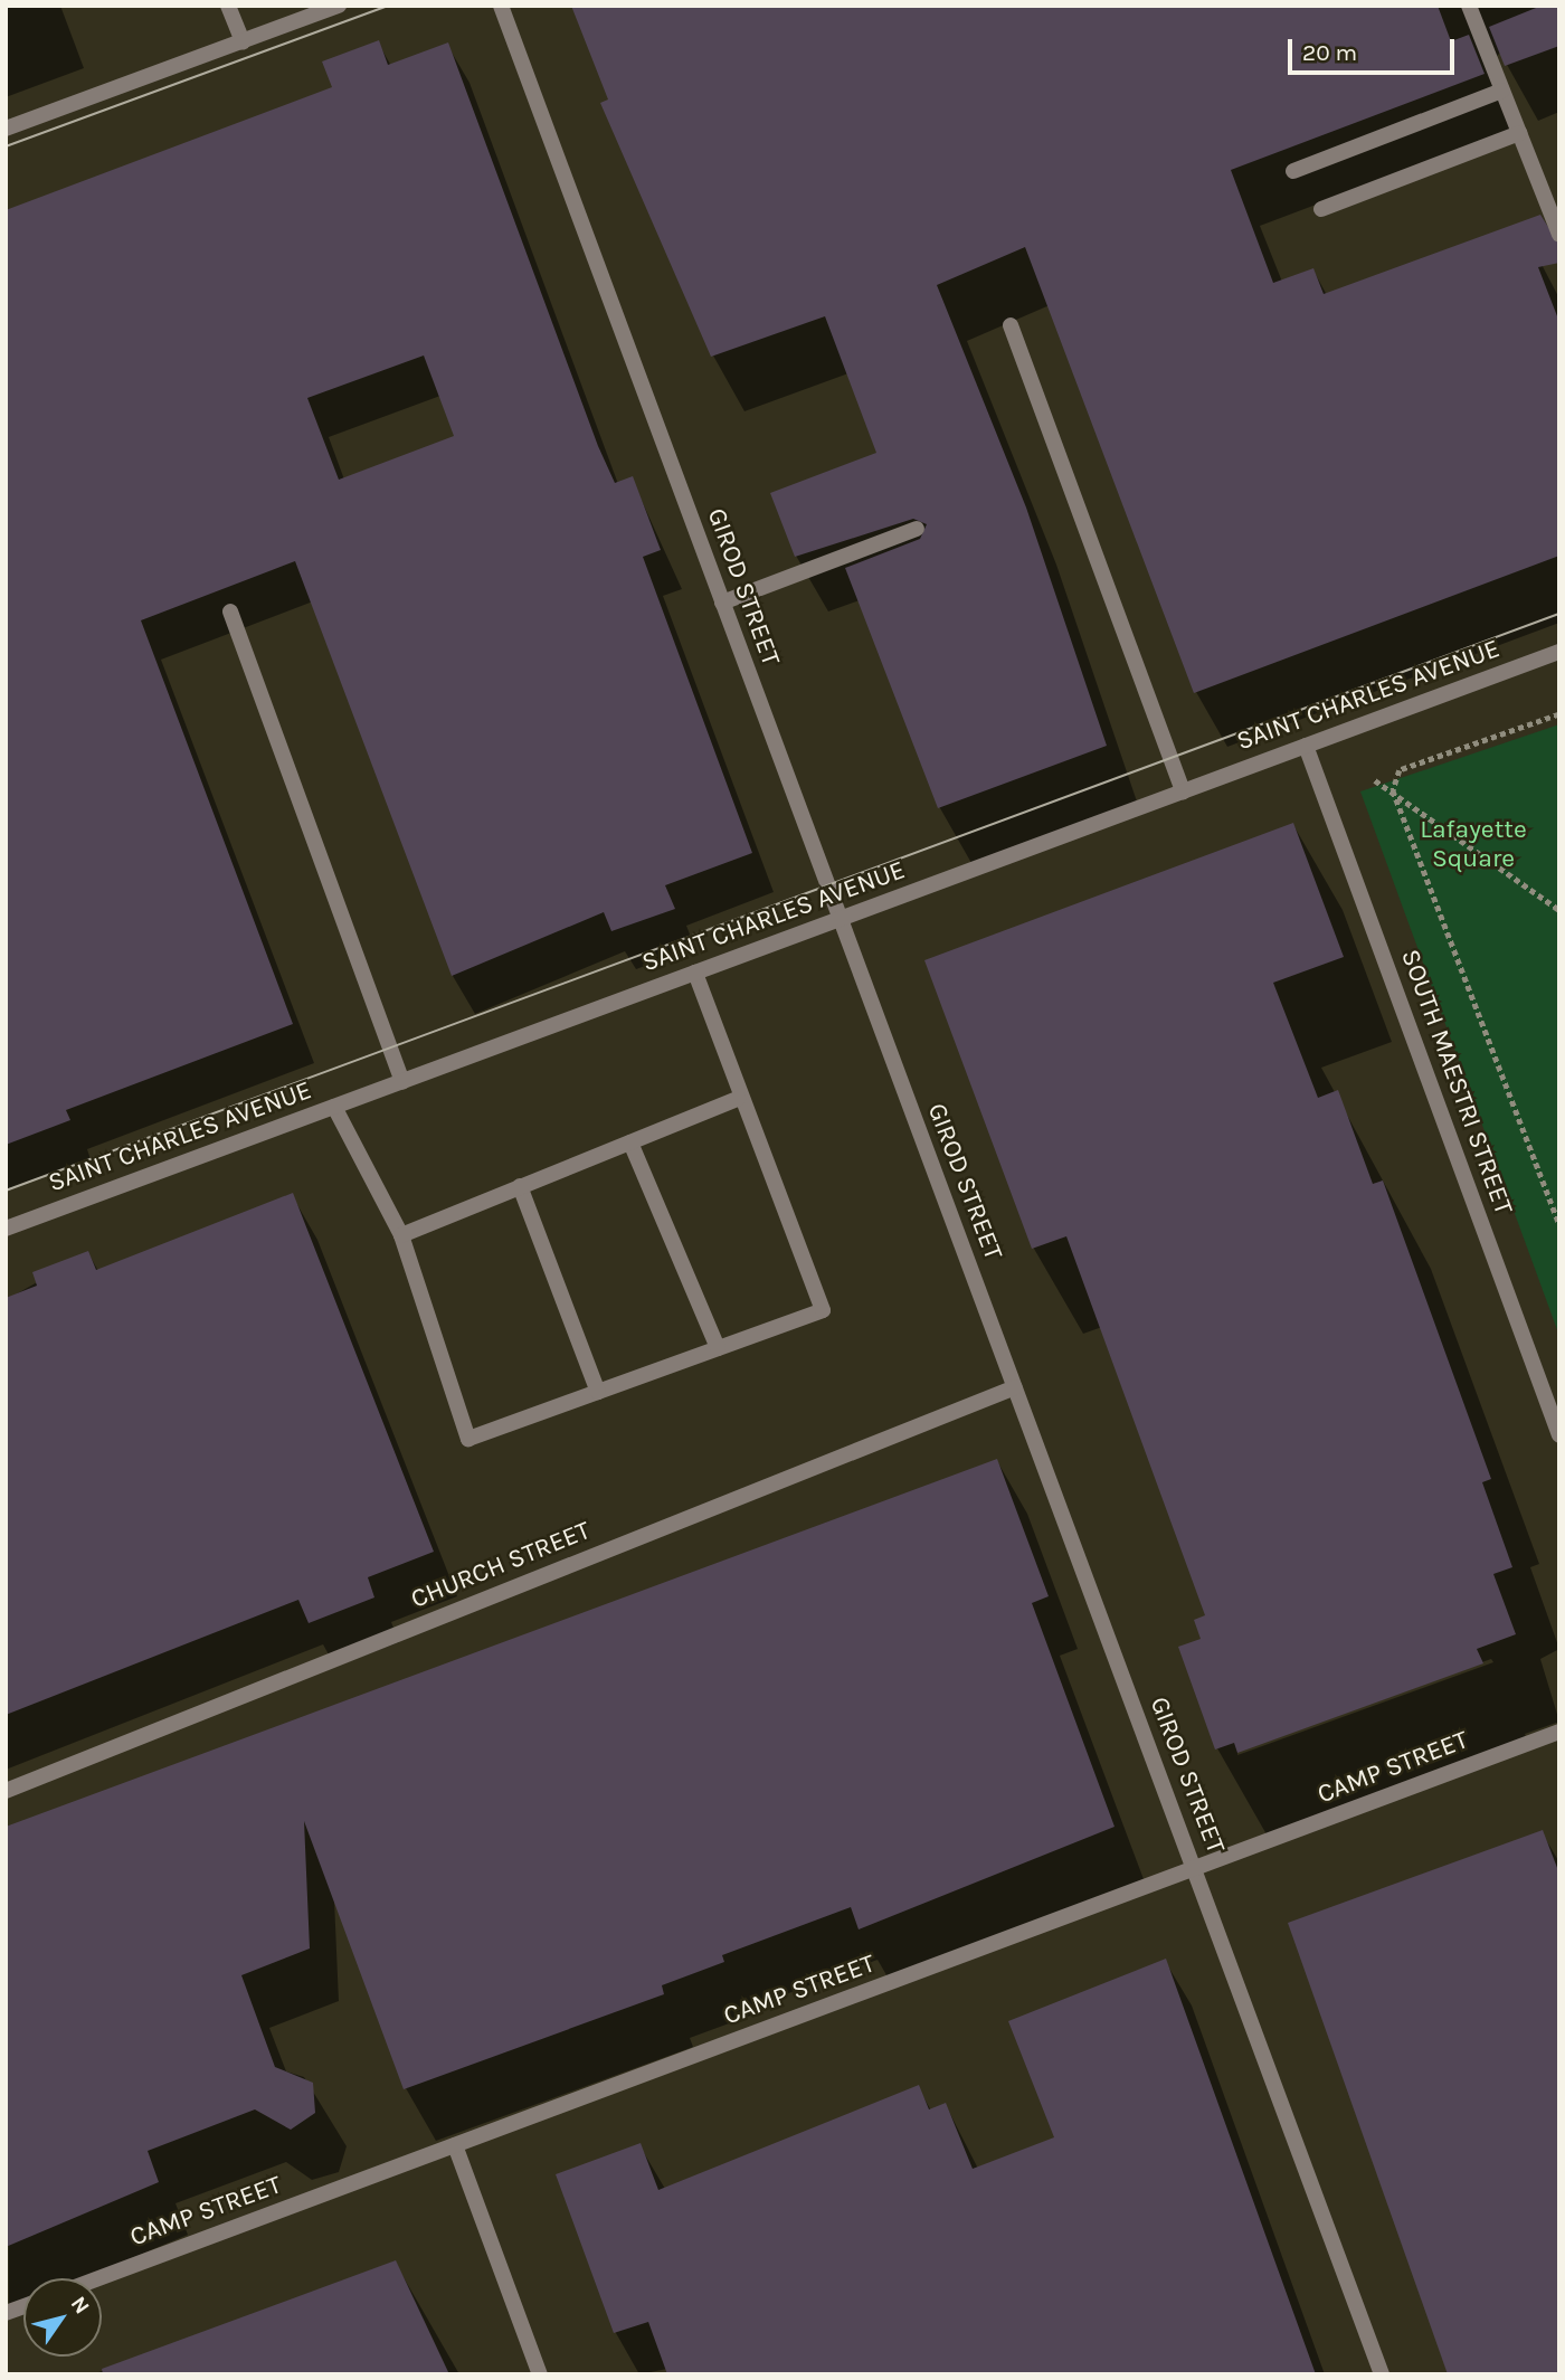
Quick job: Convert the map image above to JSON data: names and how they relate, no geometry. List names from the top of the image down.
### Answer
{
  "streets": {
    "street": [
      "GIROD STREET",
      "SAINT CHARLES AVENUE",
      "SOUTH MAESTRI STREET",
      "CHURCH STREET",
      "CAMP STREET"
    ]
  },
  "crossings": [
    ["GIROD STREET", "SAINT CHARLES AVENUE"],
    ["GIROD STREET", "CHURCH STREET"],
    ["GIROD STREET", "CAMP STREET"],
    ["SAINT CHARLES AVENUE", "SOUTH MAESTRI STREET"]
  ],
  "parks": ["Lafayette Square"],
  "scale_bar": "20 m",
  "north": "top right"
}
